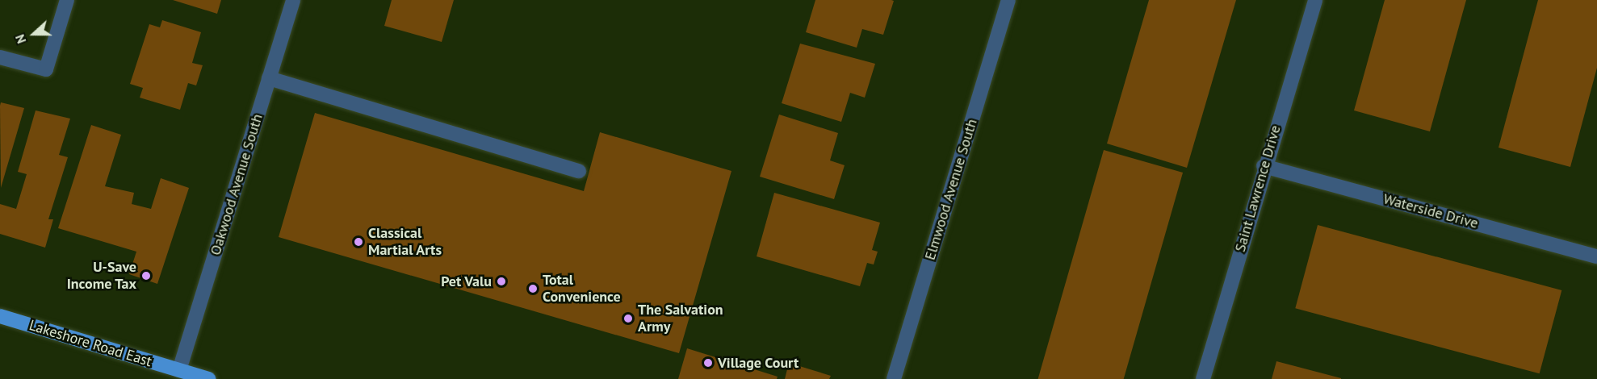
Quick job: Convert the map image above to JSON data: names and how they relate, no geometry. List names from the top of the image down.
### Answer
{
  "streets": {
    "main road": ["Lakeshore Road East"],
    "street": [
      "Oakwood Avenue South",
      "Saint Lawrence Drive",
      "Elmwood Avenue South",
      "Waterside Drive"
    ]
  },
  "crossings": [
    ["Oakwood Avenue South", "Lakeshore Road East"],
    ["Saint Lawrence Drive", "Waterside Drive"]
  ],
  "places": [
    "Classical Martial Arts",
    "U-Save Income Tax",
    "Pet Valu",
    "Total Convenience",
    "The Salvation Army",
    "Village Court"
  ],
  "north": "left"
}
